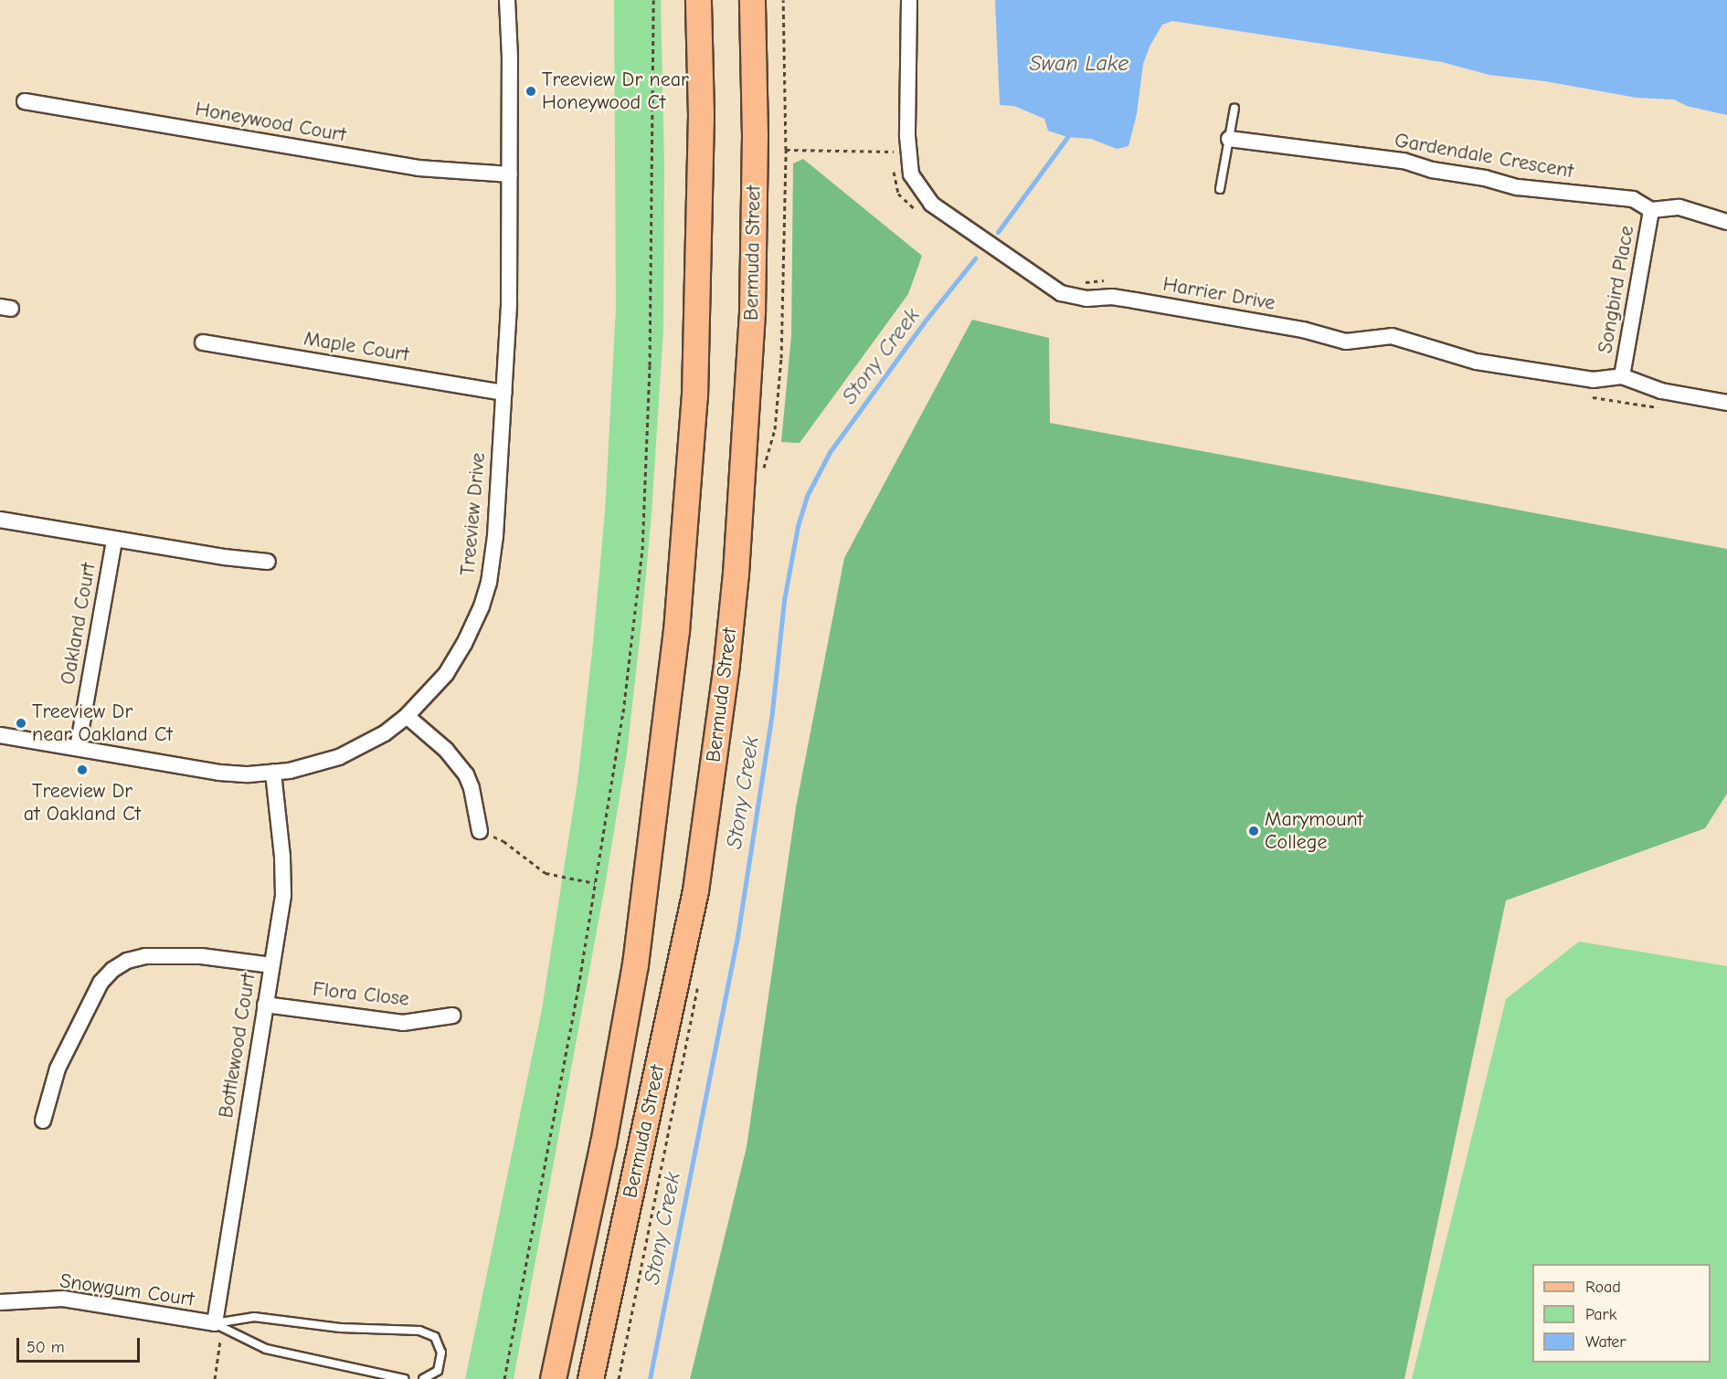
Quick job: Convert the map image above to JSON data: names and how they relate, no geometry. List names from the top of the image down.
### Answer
{
  "streets": {
    "main road": ["Bermuda Street"],
    "street": [
      "Honeywood Court",
      "Gardendale Crescent",
      "Songbird Place",
      "Harrier Drive",
      "Maple Court",
      "Treeview Drive",
      "Oakland Court",
      "Flora Close",
      "Bottlewood Court",
      "Snowgum Court"
    ]
  },
  "crossings": [
    ["Honeywood Court", "Treeview Drive"],
    ["Gardendale Crescent", "Songbird Place"],
    ["Songbird Place", "Harrier Drive"],
    ["Maple Court", "Treeview Drive"],
    ["Treeview Drive", "Oakland Court"],
    ["Treeview Drive", "Bottlewood Court"],
    ["Flora Close", "Bottlewood Court"],
    ["Bottlewood Court", "Snowgum Court"]
  ],
  "water": ["Swan Lake", "Stony Creek"],
  "places": [
    "Treeview Dr near Honeywood Ct",
    "Treeview Dr near Oakland Ct",
    "Treeview Dr at Oakland Ct",
    "Marymount College"
  ],
  "legend": ["Road", "Park", "Water"],
  "scale_bar": "50 m"
}
